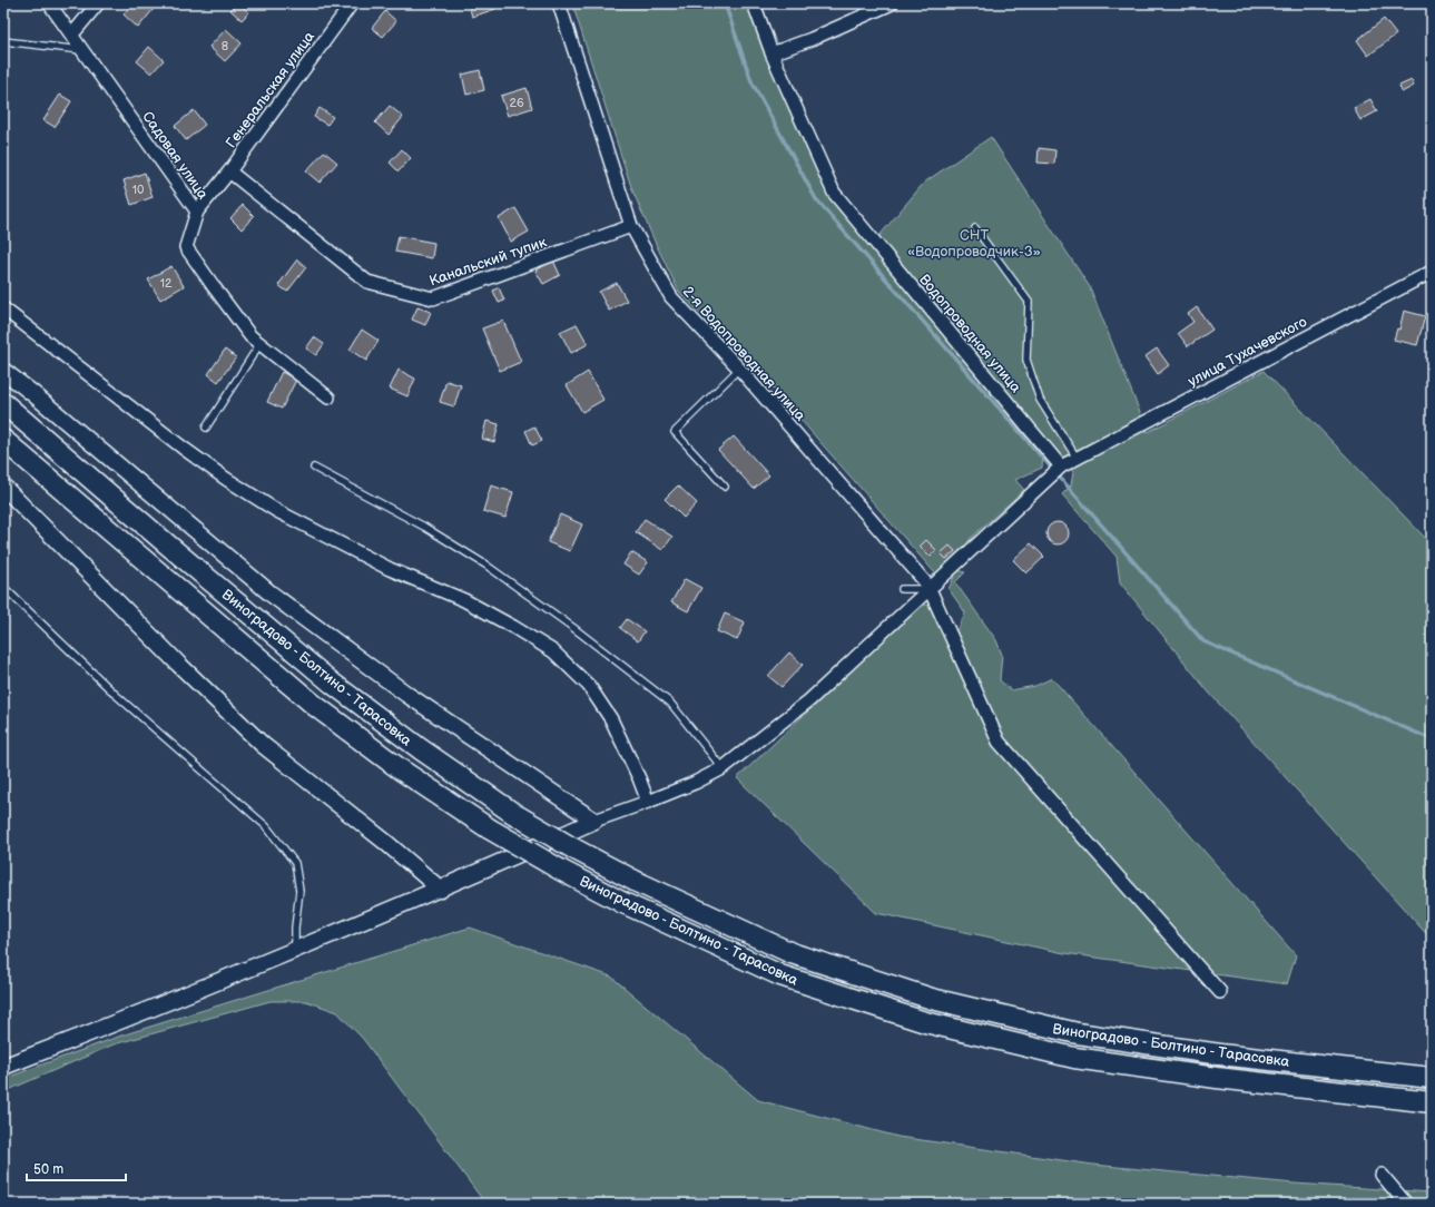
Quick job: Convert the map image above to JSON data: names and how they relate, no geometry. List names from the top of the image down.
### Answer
{
  "streets": {
    "main road": ["Виноградово - Болтино - Тарасовка"],
    "street": [
      "Генеральская улица",
      "Садовая улица",
      "Канальский тупик",
      "Водопроводная улица",
      "улица Тухачевского",
      "2-я Водопроводная улица"
    ]
  },
  "crossings": [
    ["Генеральская улица", "Садовая улица"],
    ["Генеральская улица", "Канальский тупик"],
    ["Канальский тупик", "2-я Водопроводная улица"],
    ["Водопроводная улица", "улица Тухачевского"],
    ["улица Тухачевского", "2-я Водопроводная улица"]
  ],
  "parks": ["СНТ «Водопроводчик-3»"],
  "house_numbers": [
    "8",
    "26",
    "10",
    "12"
  ],
  "scale_bar": "50 m"
}
